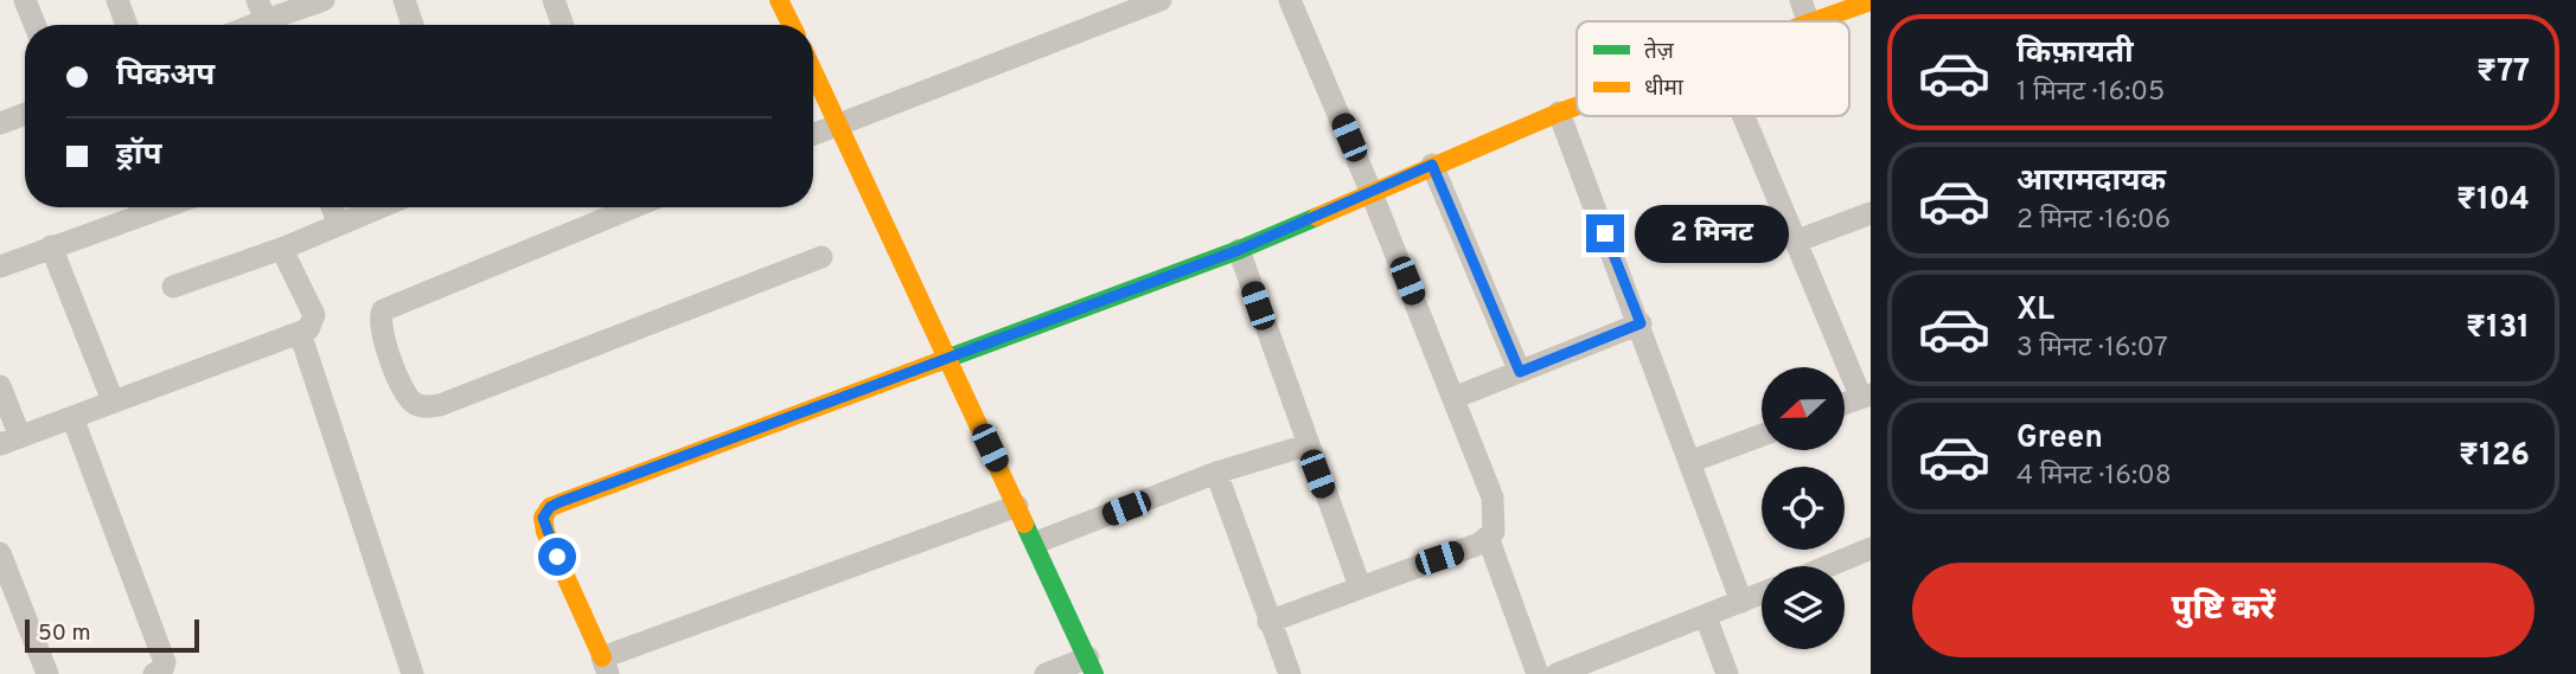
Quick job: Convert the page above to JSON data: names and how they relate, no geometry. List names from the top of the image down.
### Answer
{
  "legend": ["तेज़", "धीमा"],
  "scale_bar": "50 m",
  "north": "left",
  "page": {
    "list": [
      {
        "name": "किफ़ायती",
        "note": "1 मिनट · 16:05",
        "value": "₹77"
      },
      {
        "name": "आरामदायक",
        "note": "2 मिनट · 16:06",
        "value": "₹104"
      },
      {
        "name": "XL",
        "note": "3 मिनट · 16:07",
        "value": "₹131"
      },
      {
        "name": "Green",
        "note": "4 मिनट · 16:08",
        "value": "₹126"
      }
    ],
    "banner": ["पिकअप", "ड्रॉप"],
    "bubble": "2 मिनट",
    "buttons": "पुष्टि करें",
    "scale": "50 m"
  }
}
